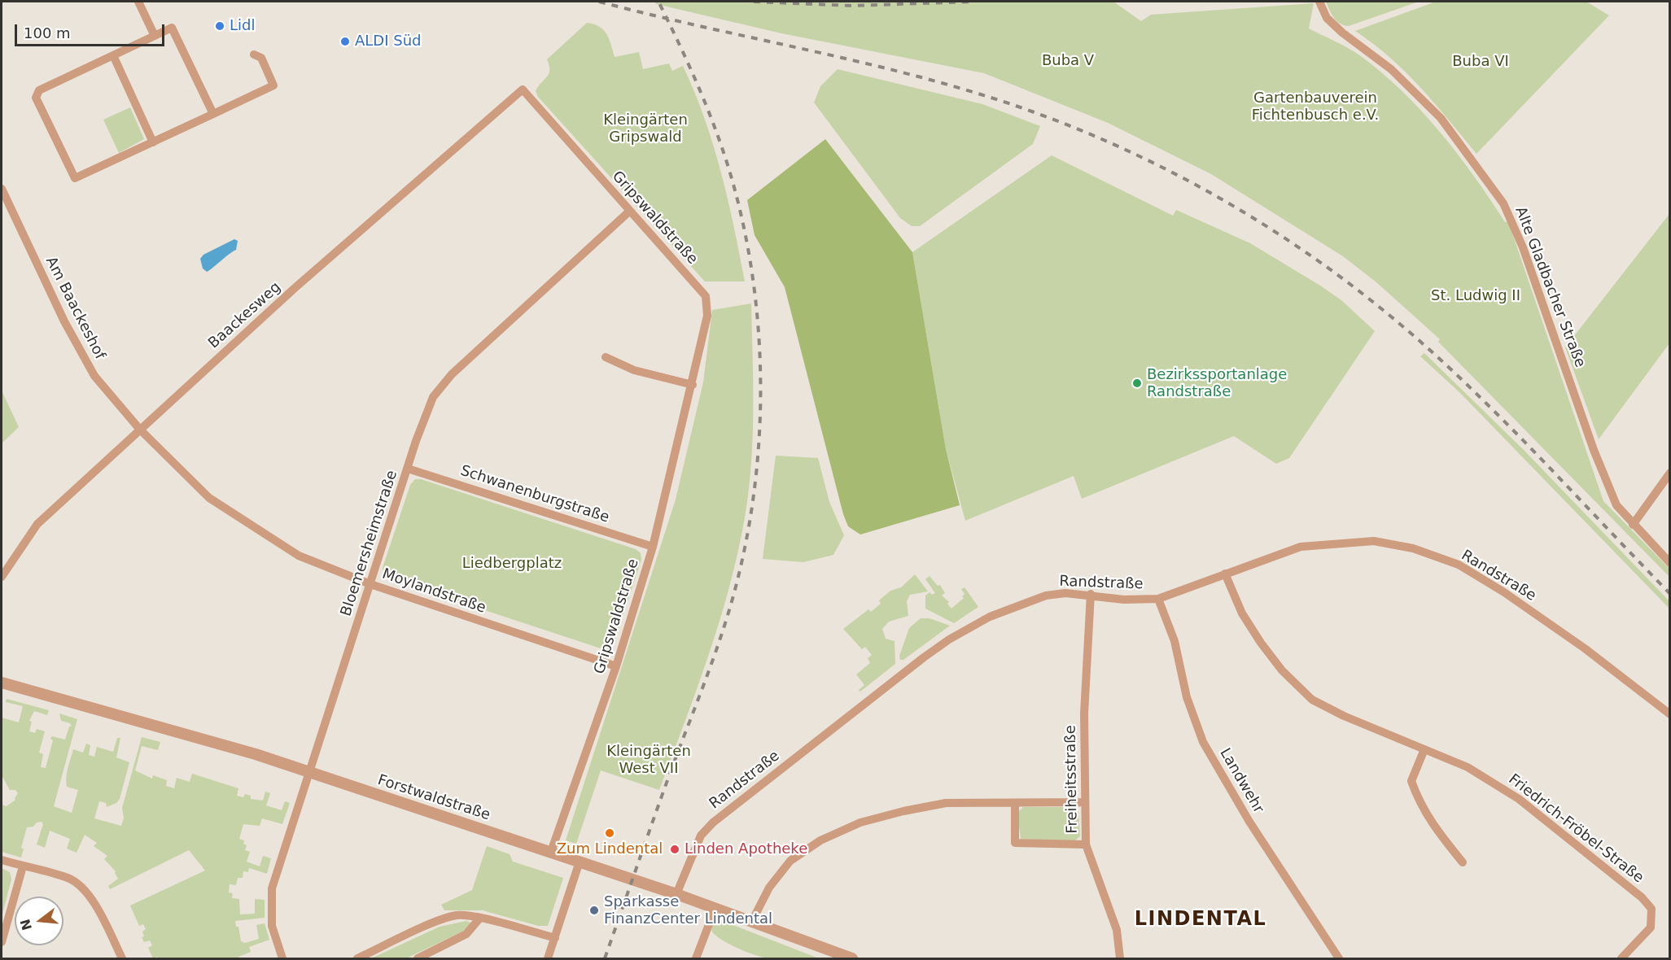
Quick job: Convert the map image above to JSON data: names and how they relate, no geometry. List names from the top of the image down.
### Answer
{
  "streets": {
    "street": [
      "Gripswaldstraße",
      "Alte Gladbacher Straße",
      "Am Baackeshof",
      "Baackesweg",
      "Schwanenburgstraße",
      "Bloemersheimstraße",
      "Randstraße",
      "Moylandstraße",
      "Freiheitsstraße",
      "Landwehr",
      "Forstwaldstraße",
      "Friedrich-Fröbel-Straße"
    ]
  },
  "crossings": [
    ["Gripswaldstraße", "Baackesweg"],
    ["Gripswaldstraße", "Schwanenburgstraße"],
    ["Gripswaldstraße", "Bloemersheimstraße"],
    ["Gripswaldstraße", "Moylandstraße"],
    ["Gripswaldstraße", "Forstwaldstraße"],
    ["Am Baackeshof", "Baackesweg"],
    ["Am Baackeshof", "Moylandstraße"],
    ["Baackesweg", "Moylandstraße"],
    ["Schwanenburgstraße", "Bloemersheimstraße"],
    ["Bloemersheimstraße", "Moylandstraße"],
    ["Bloemersheimstraße", "Forstwaldstraße"],
    ["Randstraße", "Freiheitsstraße"],
    ["Randstraße", "Landwehr"],
    ["Randstraße", "Forstwaldstraße"],
    ["Randstraße", "Friedrich-Fröbel-Straße"]
  ],
  "districts": ["LINDENTAL"],
  "parks": [
    "Buba V",
    "Buba VI",
    "Gartenbauverein Fichtenbusch e.V.",
    "Kleingärten Gripswald",
    "St. Ludwig II",
    "Liedbergplatz",
    "Kleingärten West VII"
  ],
  "places": [
    "Lidl",
    "ALDI Süd",
    "Bezirkssportanlage Randstraße",
    "Zum Lindental",
    "Linden Apotheke",
    "Sparkasse FinanzCenter Lindental"
  ],
  "scale_bar": "100 m",
  "north": "left"
}
